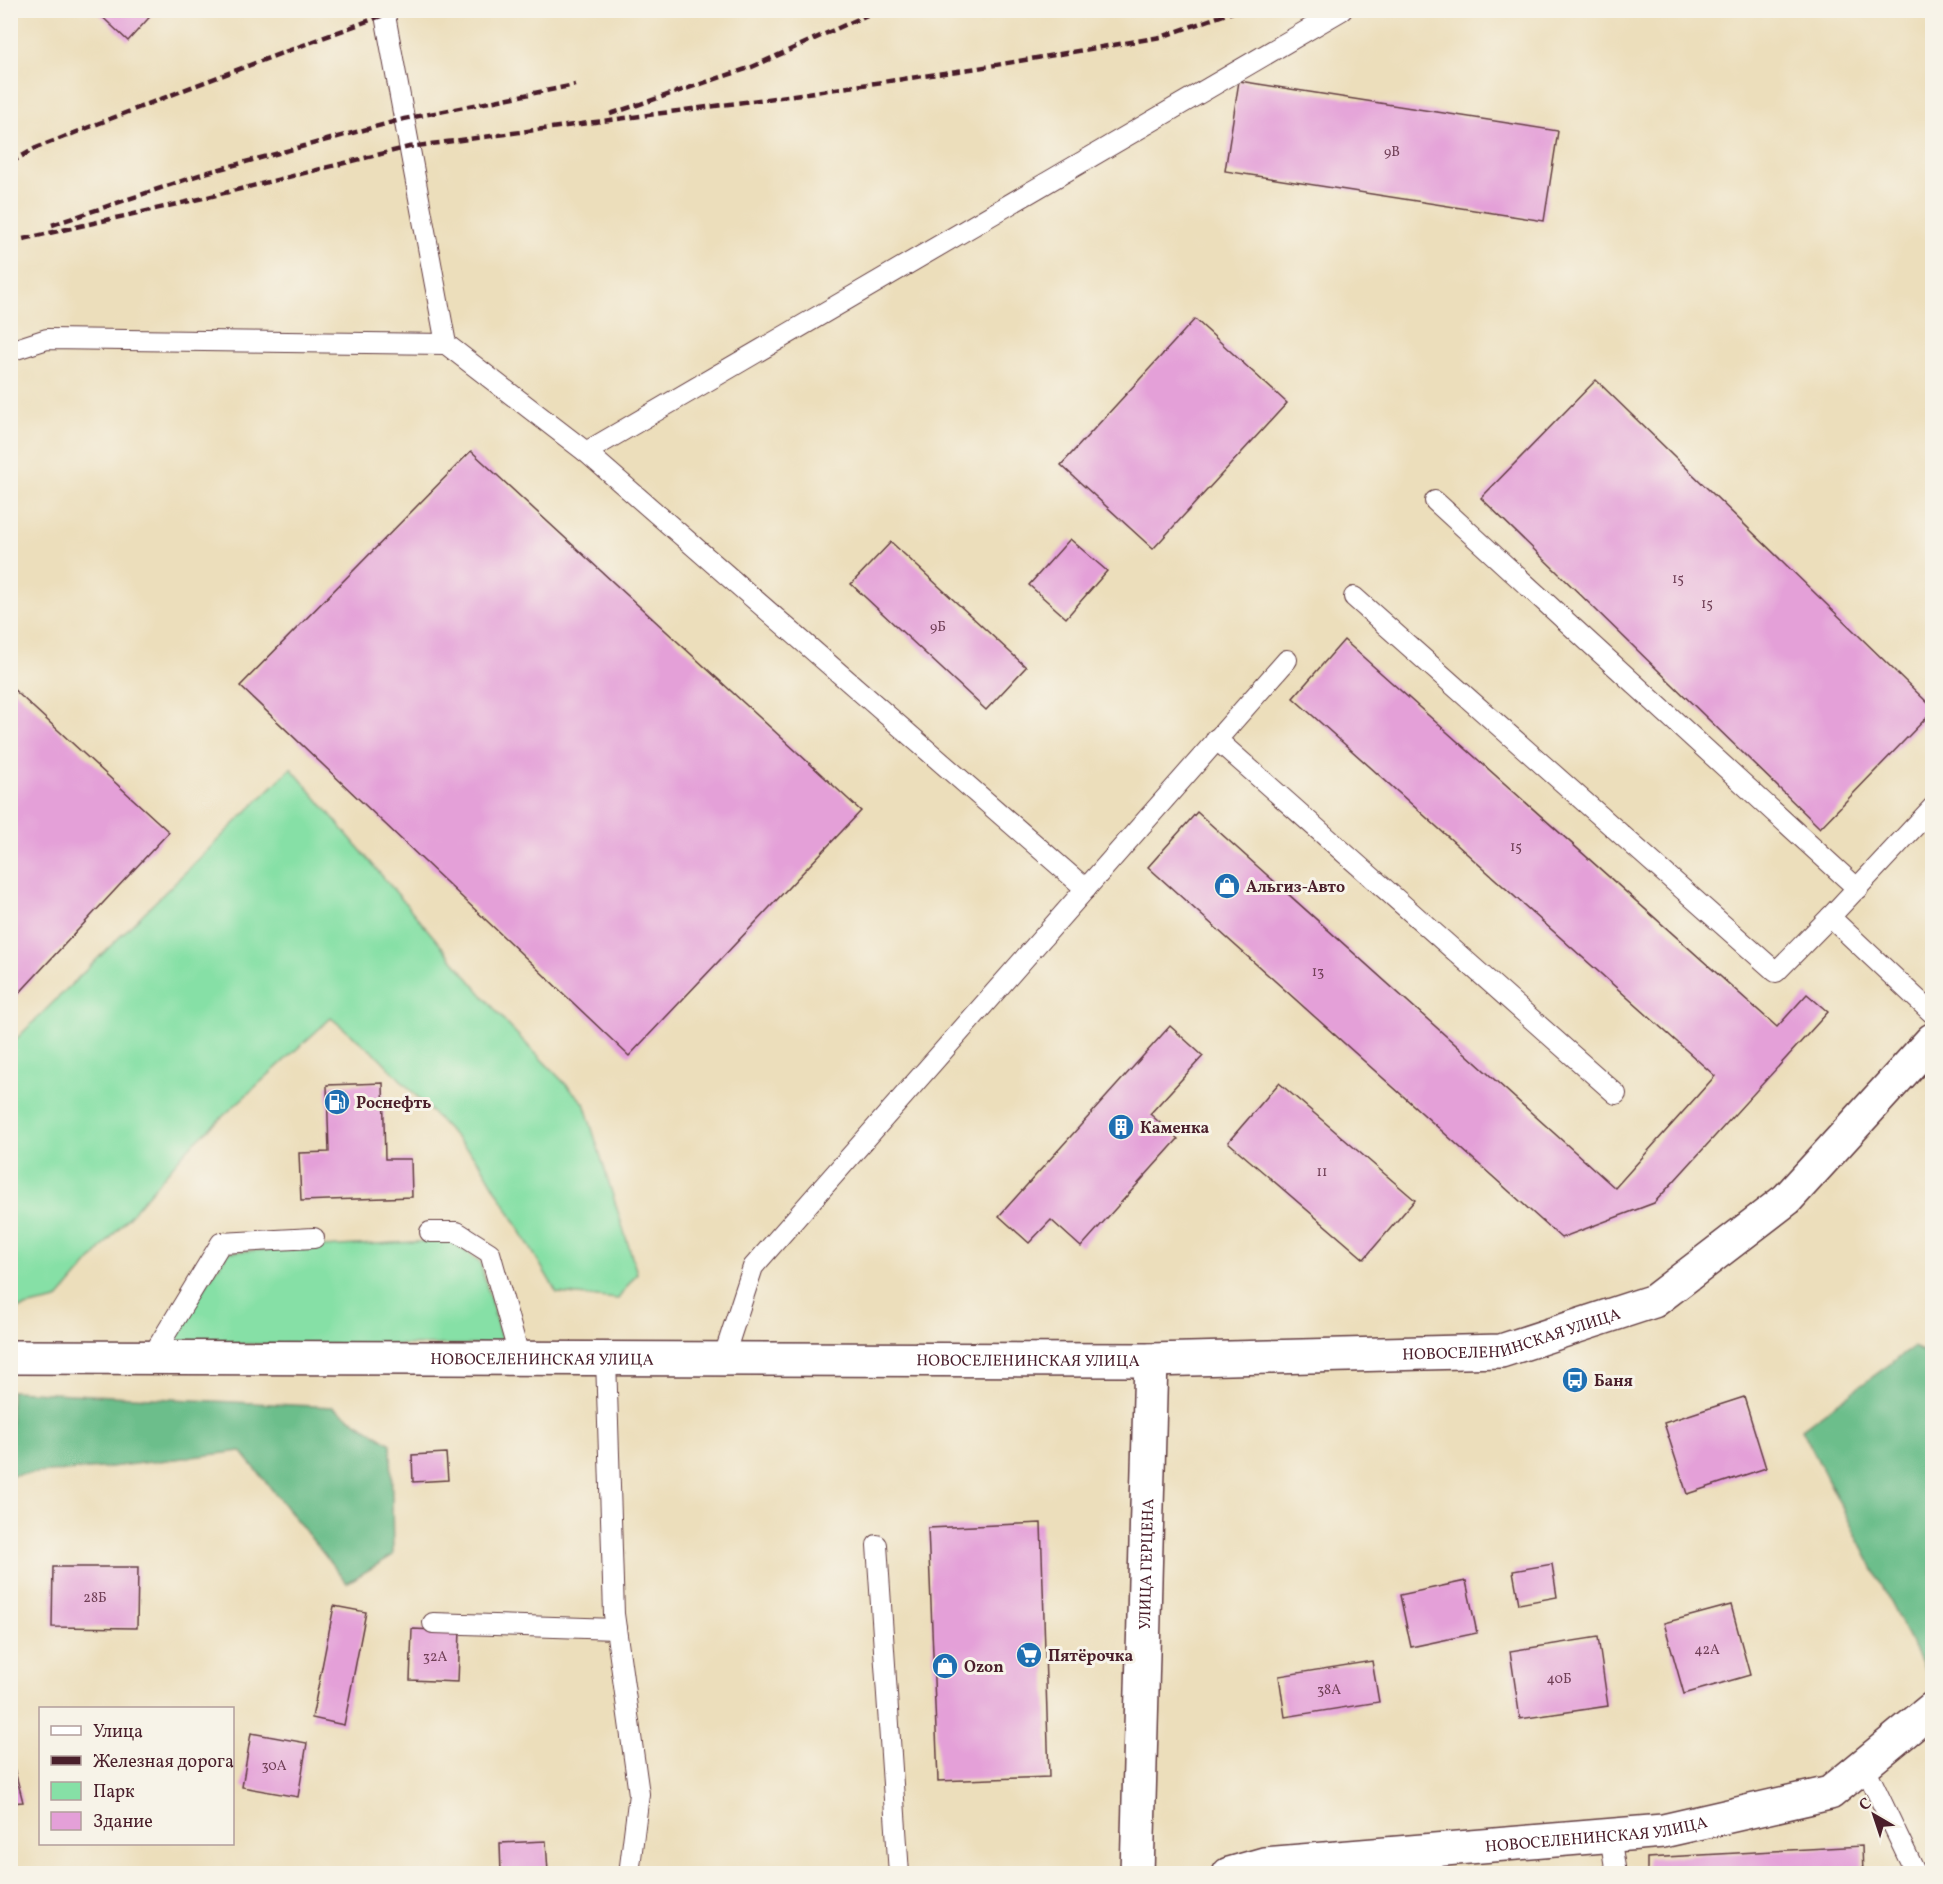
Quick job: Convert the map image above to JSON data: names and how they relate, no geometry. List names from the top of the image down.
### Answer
{
  "streets": {
    "main road": ["НОВОСЕЛЕНИНСКАЯ УЛИЦА", "УЛИЦА ГЕРЦЕНА"]
  },
  "crossings": [
    ["НОВОСЕЛЕНИНСКАЯ УЛИЦА", "УЛИЦА ГЕРЦЕНА"]
  ],
  "places": {
    "shop": ["Альгиз-Авто", "Ozon"],
    "fuel station": ["Роснефть"],
    "building": ["Каменка"],
    "bus stop": ["Баня"],
    "supermarket": ["Пятёрочка"]
  },
  "house_numbers": [
    "9В",
    "15",
    "15",
    "9Б",
    "15",
    "13",
    "11",
    "28Б",
    "42А",
    "32А",
    "40Б",
    "38А",
    "30А"
  ],
  "legend": [
    "Улица",
    "Железная дорога",
    "Парк",
    "Здание"
  ],
  "north": "top left"
}
